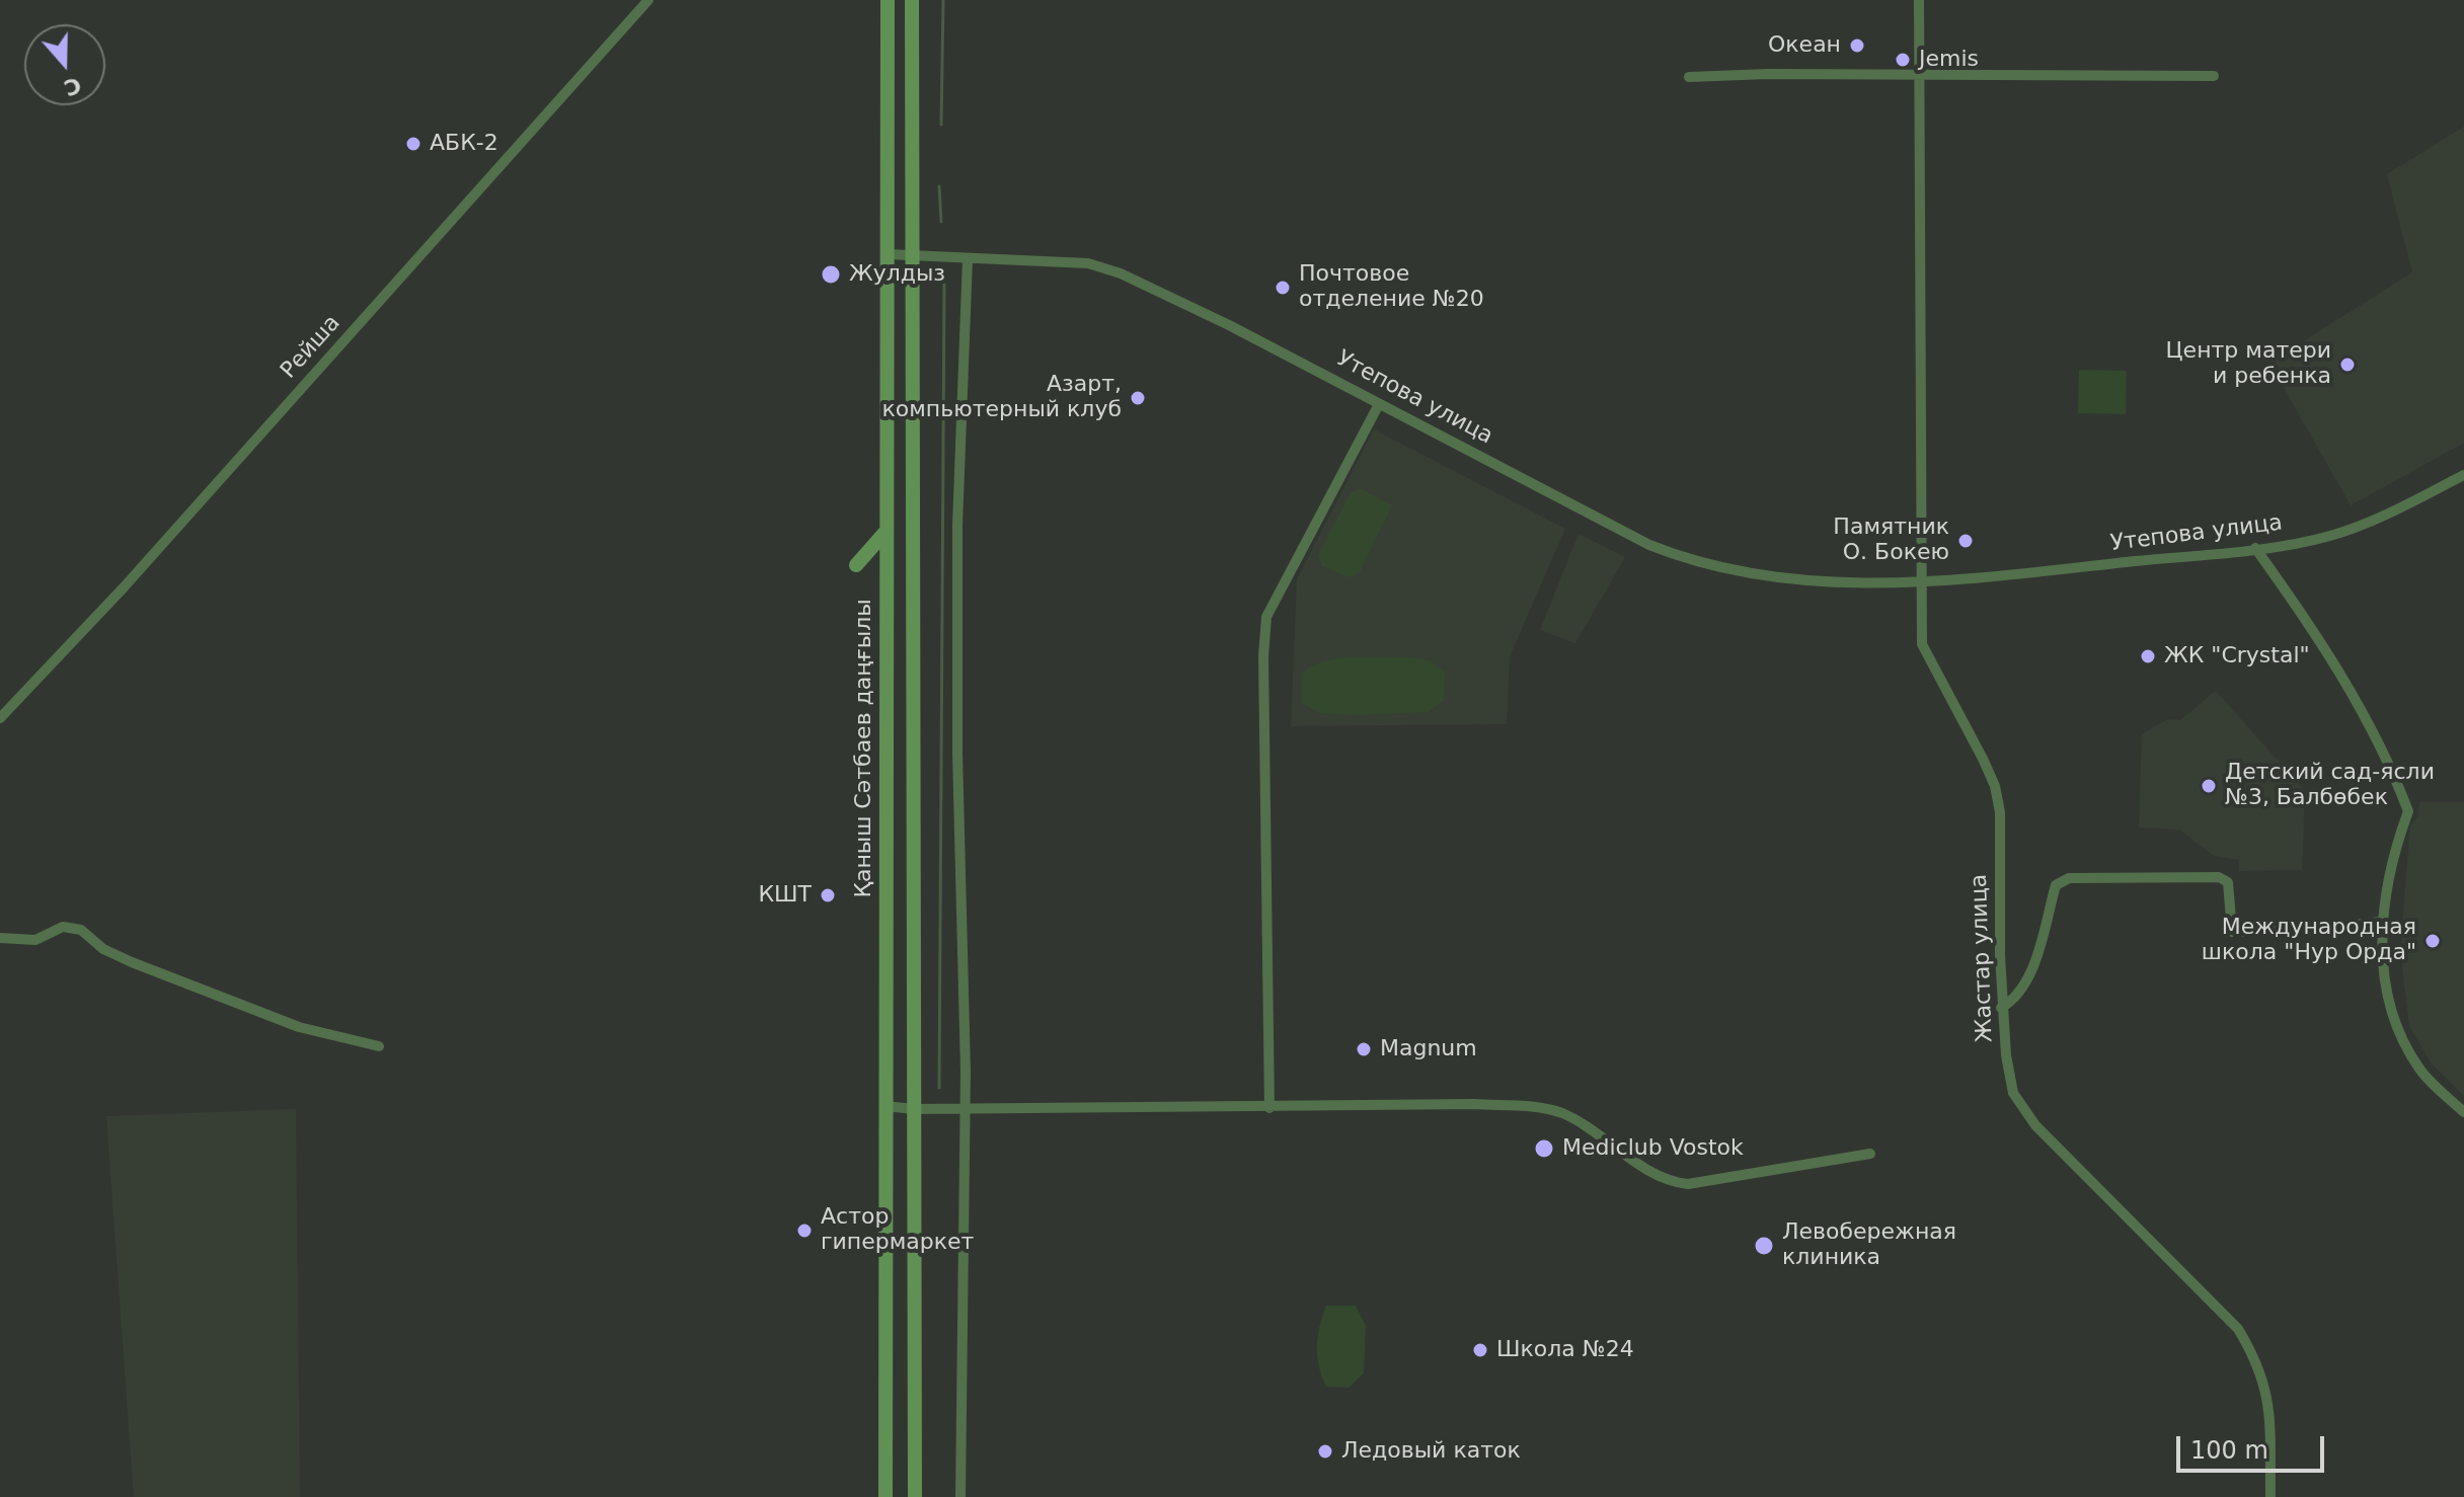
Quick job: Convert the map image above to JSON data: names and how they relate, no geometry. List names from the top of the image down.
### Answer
{
  "streets": {
    "main road": ["Қаныш Сәтбаев даңғылы"],
    "street": ["Рейша", "Утепова улица", "Жастар улица"]
  },
  "crossings": [
    ["Утепова улица", "Қаныш Сәтбаев даңғылы"],
    ["Утепова улица", "Жастар улица"]
  ],
  "places": [
    "Океан",
    "Jemis",
    "АБК-2",
    "Жулдыз",
    "Почтовое отделение №20",
    "Центр матери и ребенка",
    "Азарт, компьютерный клуб",
    "Памятник О. Бокею",
    "ЖК \"Crystal\"",
    "Детский сад-ясли №3, Балбөбек",
    "КШТ",
    "Международная школа \"Нур Орда\"",
    "Magnum",
    "Mediclub Vostok",
    "Астор гипермаркет",
    "Левобережная клиника",
    "Школа №24",
    "Ледовый каток"
  ],
  "scale_bar": "100 m",
  "north": "bottom"
}
